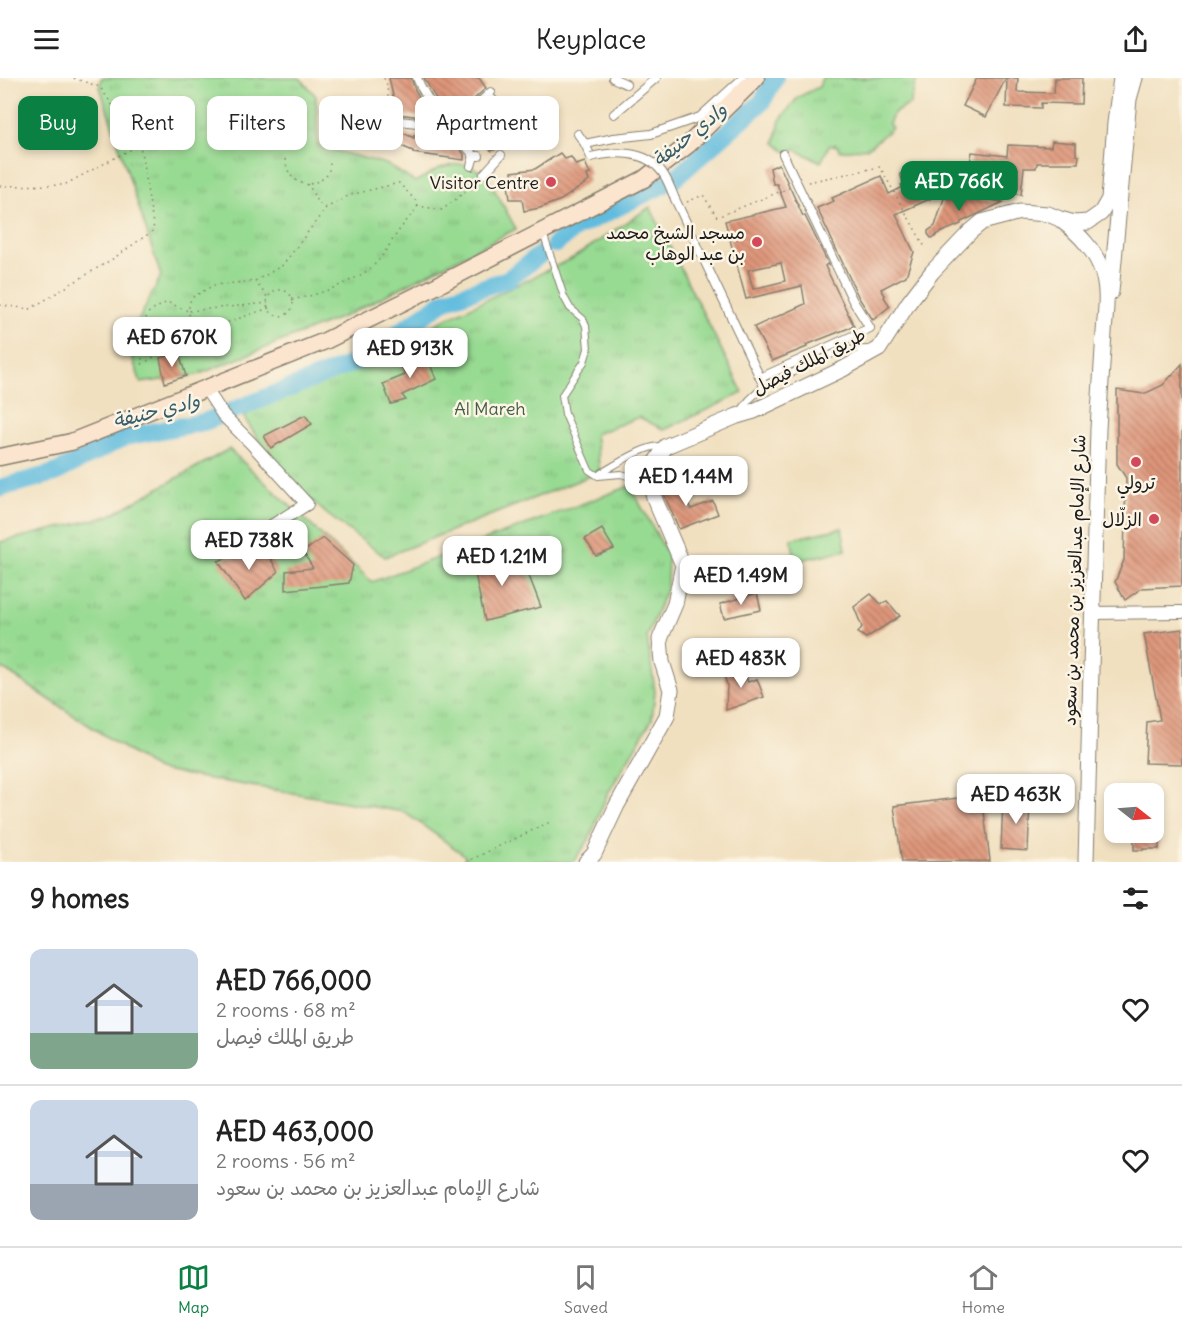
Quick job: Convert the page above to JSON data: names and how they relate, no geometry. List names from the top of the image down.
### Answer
{
  "streets": {
    "street": ["طريق الملك فيصل", "شارع الإمام عبدالعزيز بن محمد بن سعود"]
  },
  "water": ["وادي حنيفة"],
  "parks": ["Al Mareh"],
  "places": [
    "Visitor Centre",
    "مسجد الشيخ محمد بن عبد الوهاب",
    "ترولي",
    "الزلّال"
  ],
  "north": "right",
  "page": {
    "header": "Keyplace",
    "chip": [
      "Buy",
      "Rent",
      "Filters",
      "New",
      "Apartment"
    ],
    "price": [
      "AED 766K",
      "AED 670K",
      "AED 913K",
      "AED 1.44M",
      "AED 738K",
      "AED 1.21M",
      "AED 1.49M",
      "AED 483K",
      "AED 463K"
    ],
    "heading": "9 homes",
    "list": [
      {
        "name": "AED 766,000",
        "note": "2 rooms · 68 m² · طريق الملك فيصل"
      },
      {
        "name": "AED 463,000",
        "note": "2 rooms · 56 m² · شارع الإمام عبدالعزيز بن محمد بن سعود"
      }
    ],
    "tabs": ["Map", "Saved", "Home"]
  }
}
